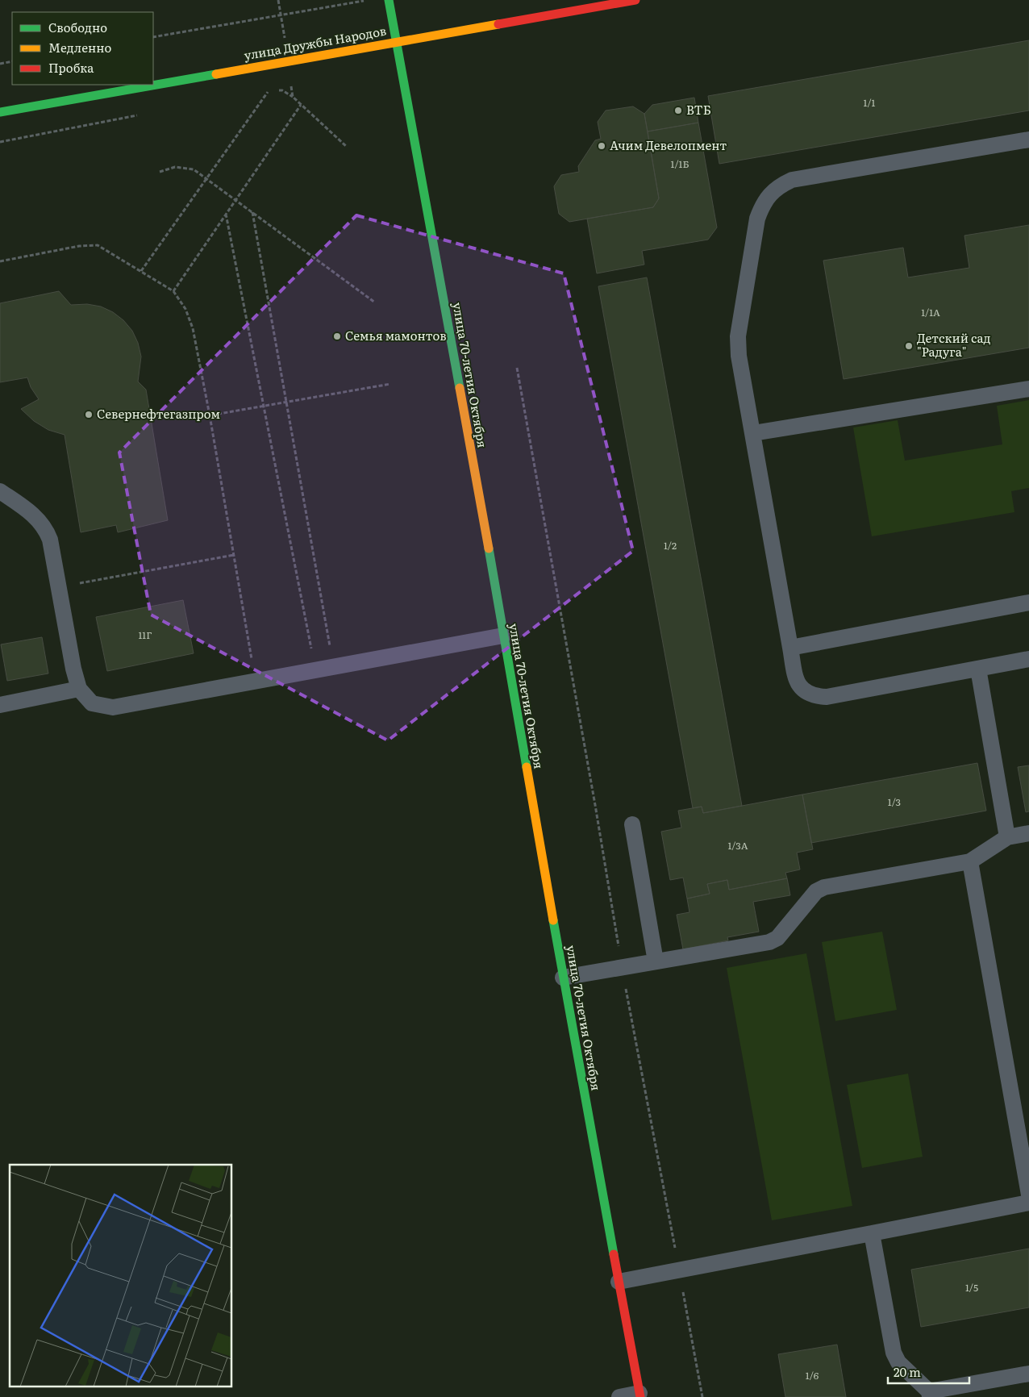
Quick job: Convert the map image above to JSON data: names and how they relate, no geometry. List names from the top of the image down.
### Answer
{
  "streets": {
    "main road": ["улица Дружбы Народов", "улица 70-летия Октября"]
  },
  "crossings": [
    ["улица Дружбы Народов", "улица 70-летия Октября"]
  ],
  "places": [
    "ВТБ",
    "Ачим Девелопмент",
    "Семья мамонтов",
    "Детский сад \"Радуга\"",
    "Севернефтегазпром"
  ],
  "house_numbers": [
    "1/1",
    "1/1Б",
    "1/1А",
    "1/2",
    "11Г",
    "1/3",
    "1/3А",
    "1/5",
    "1/6"
  ],
  "legend": ["Свободно", "Медленно", "Пробка"],
  "scale_bar": "20 m"
}
